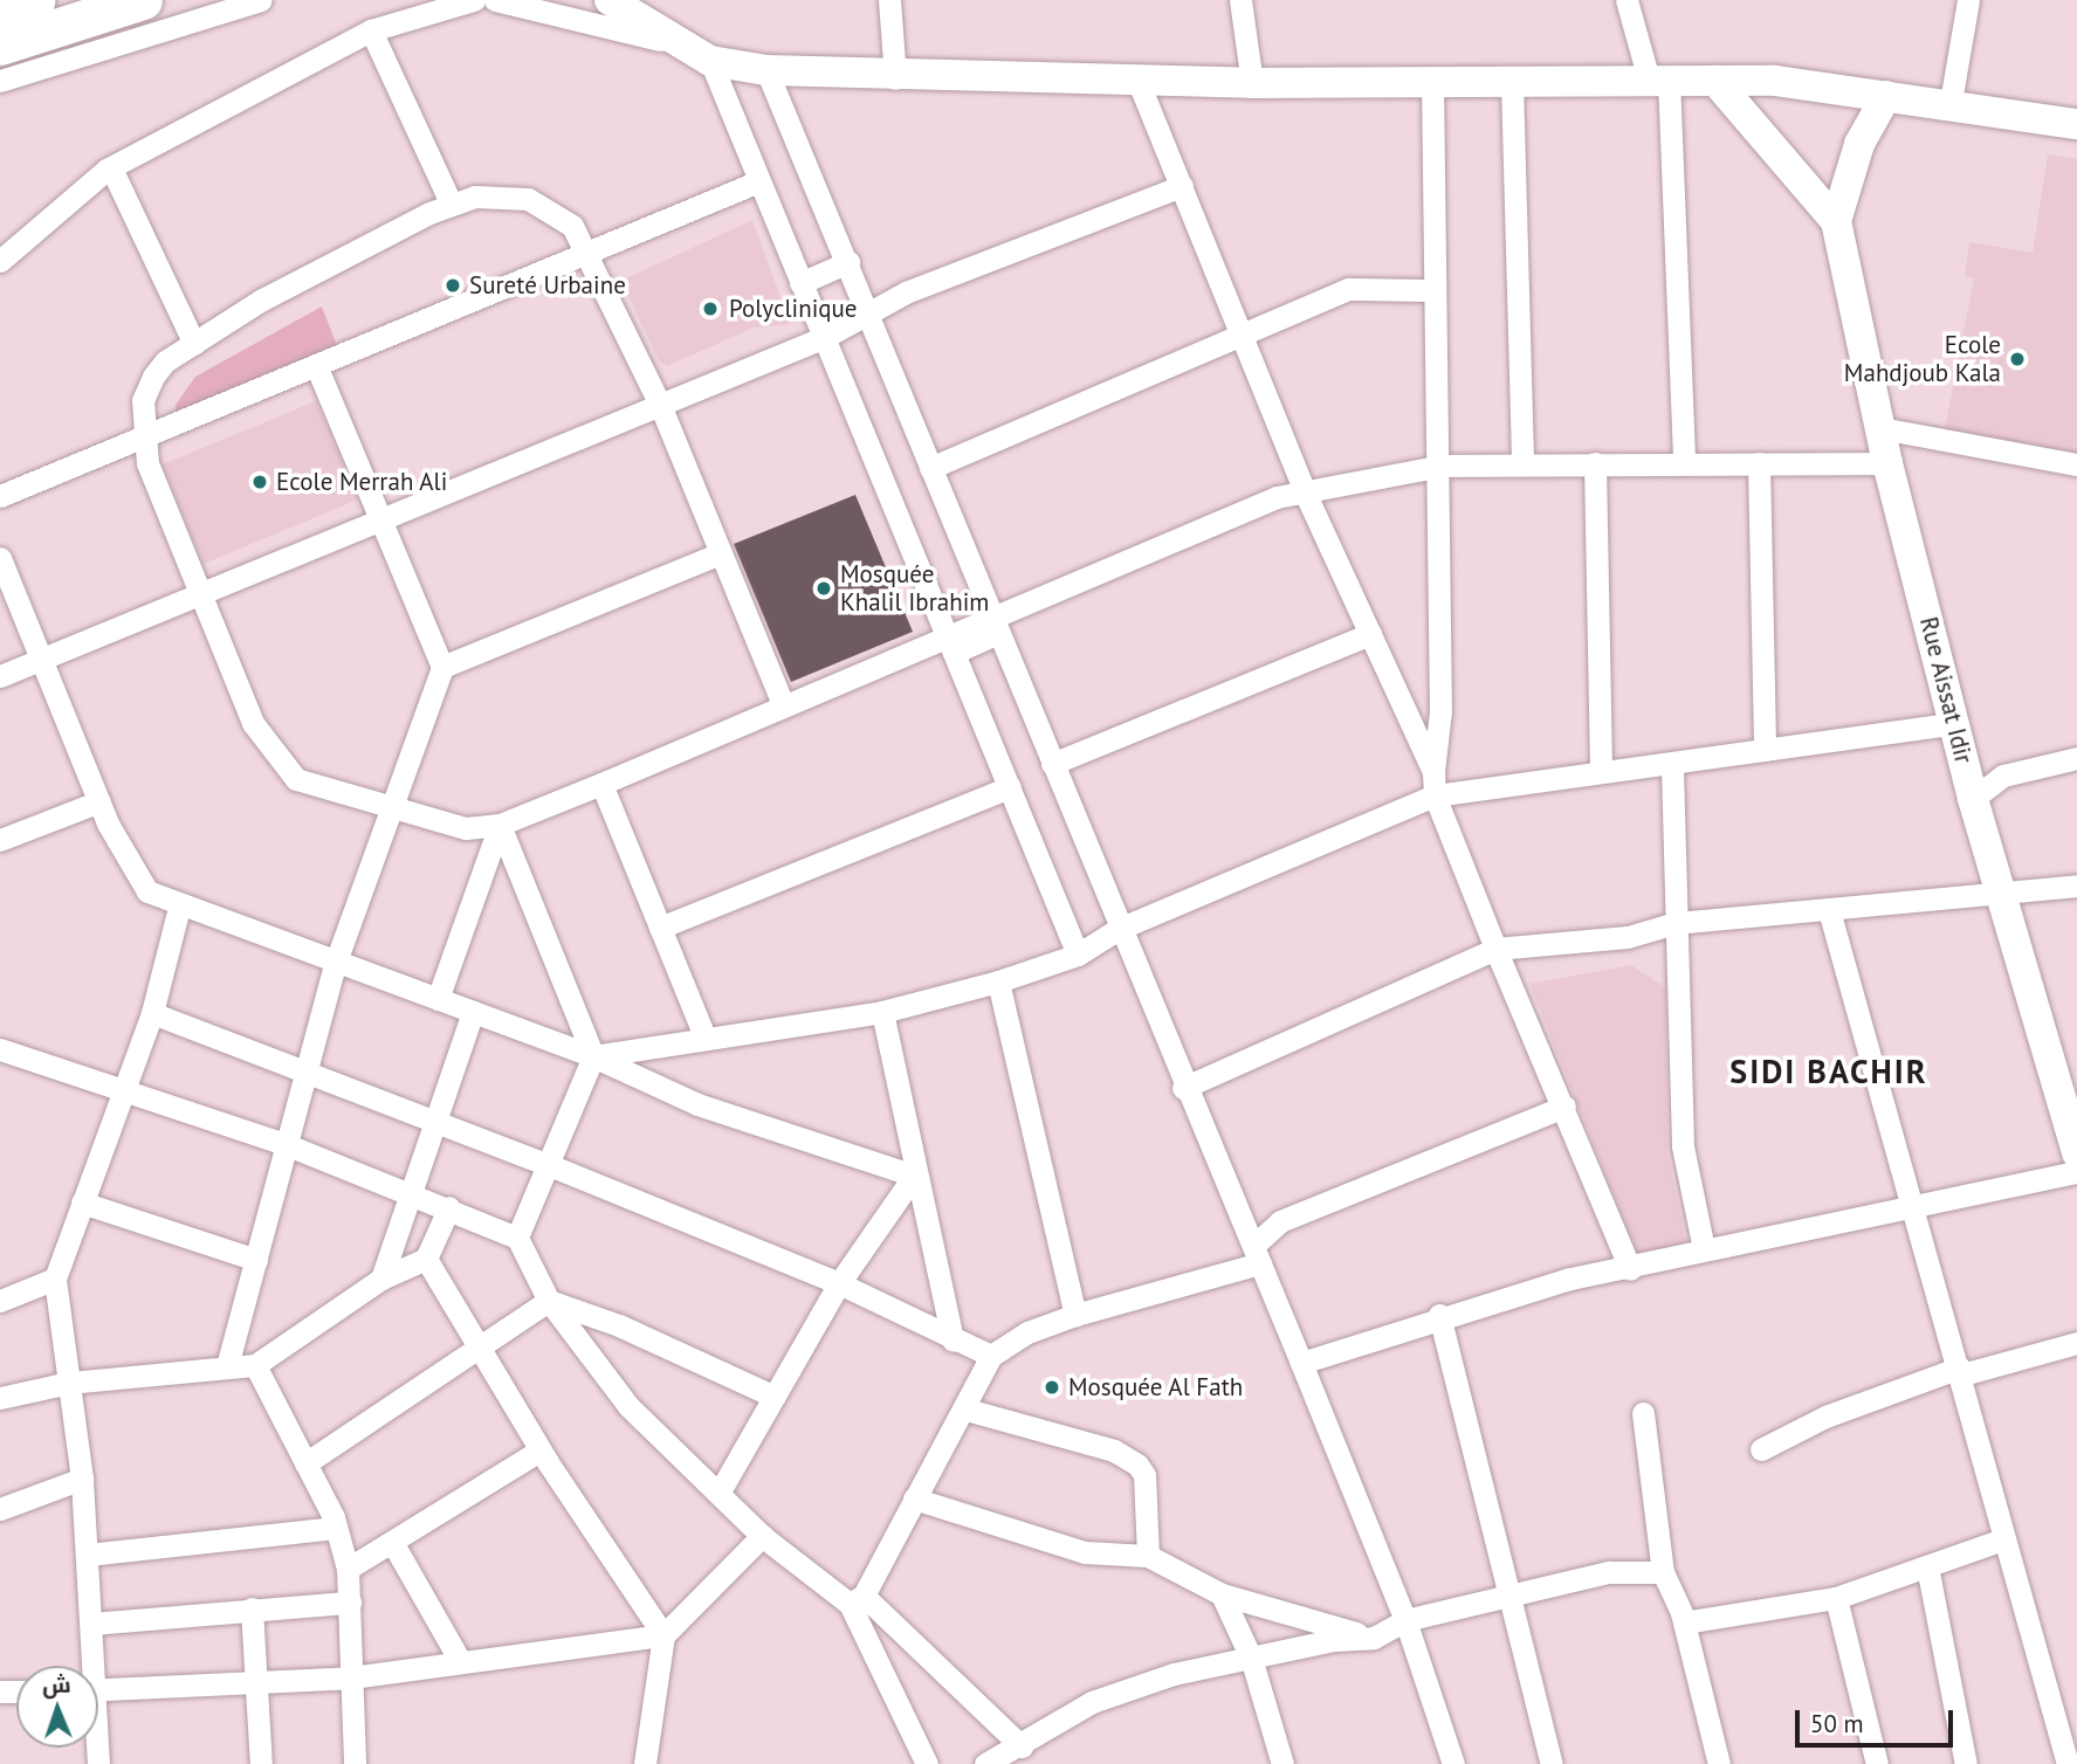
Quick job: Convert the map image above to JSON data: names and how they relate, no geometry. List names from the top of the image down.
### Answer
{
  "streets": {
    "street": ["Rue Aissat Idir"]
  },
  "districts": ["SIDI BACHIR"],
  "places": [
    "Sureté Urbaine",
    "Polyclinique",
    "Ecole Mahdjoub Kala",
    "Ecole Merrah Ali",
    "Mosquée Khalil Ibrahim",
    "Mosquée Al Fath"
  ],
  "scale_bar": "50 m",
  "north": "top"
}
